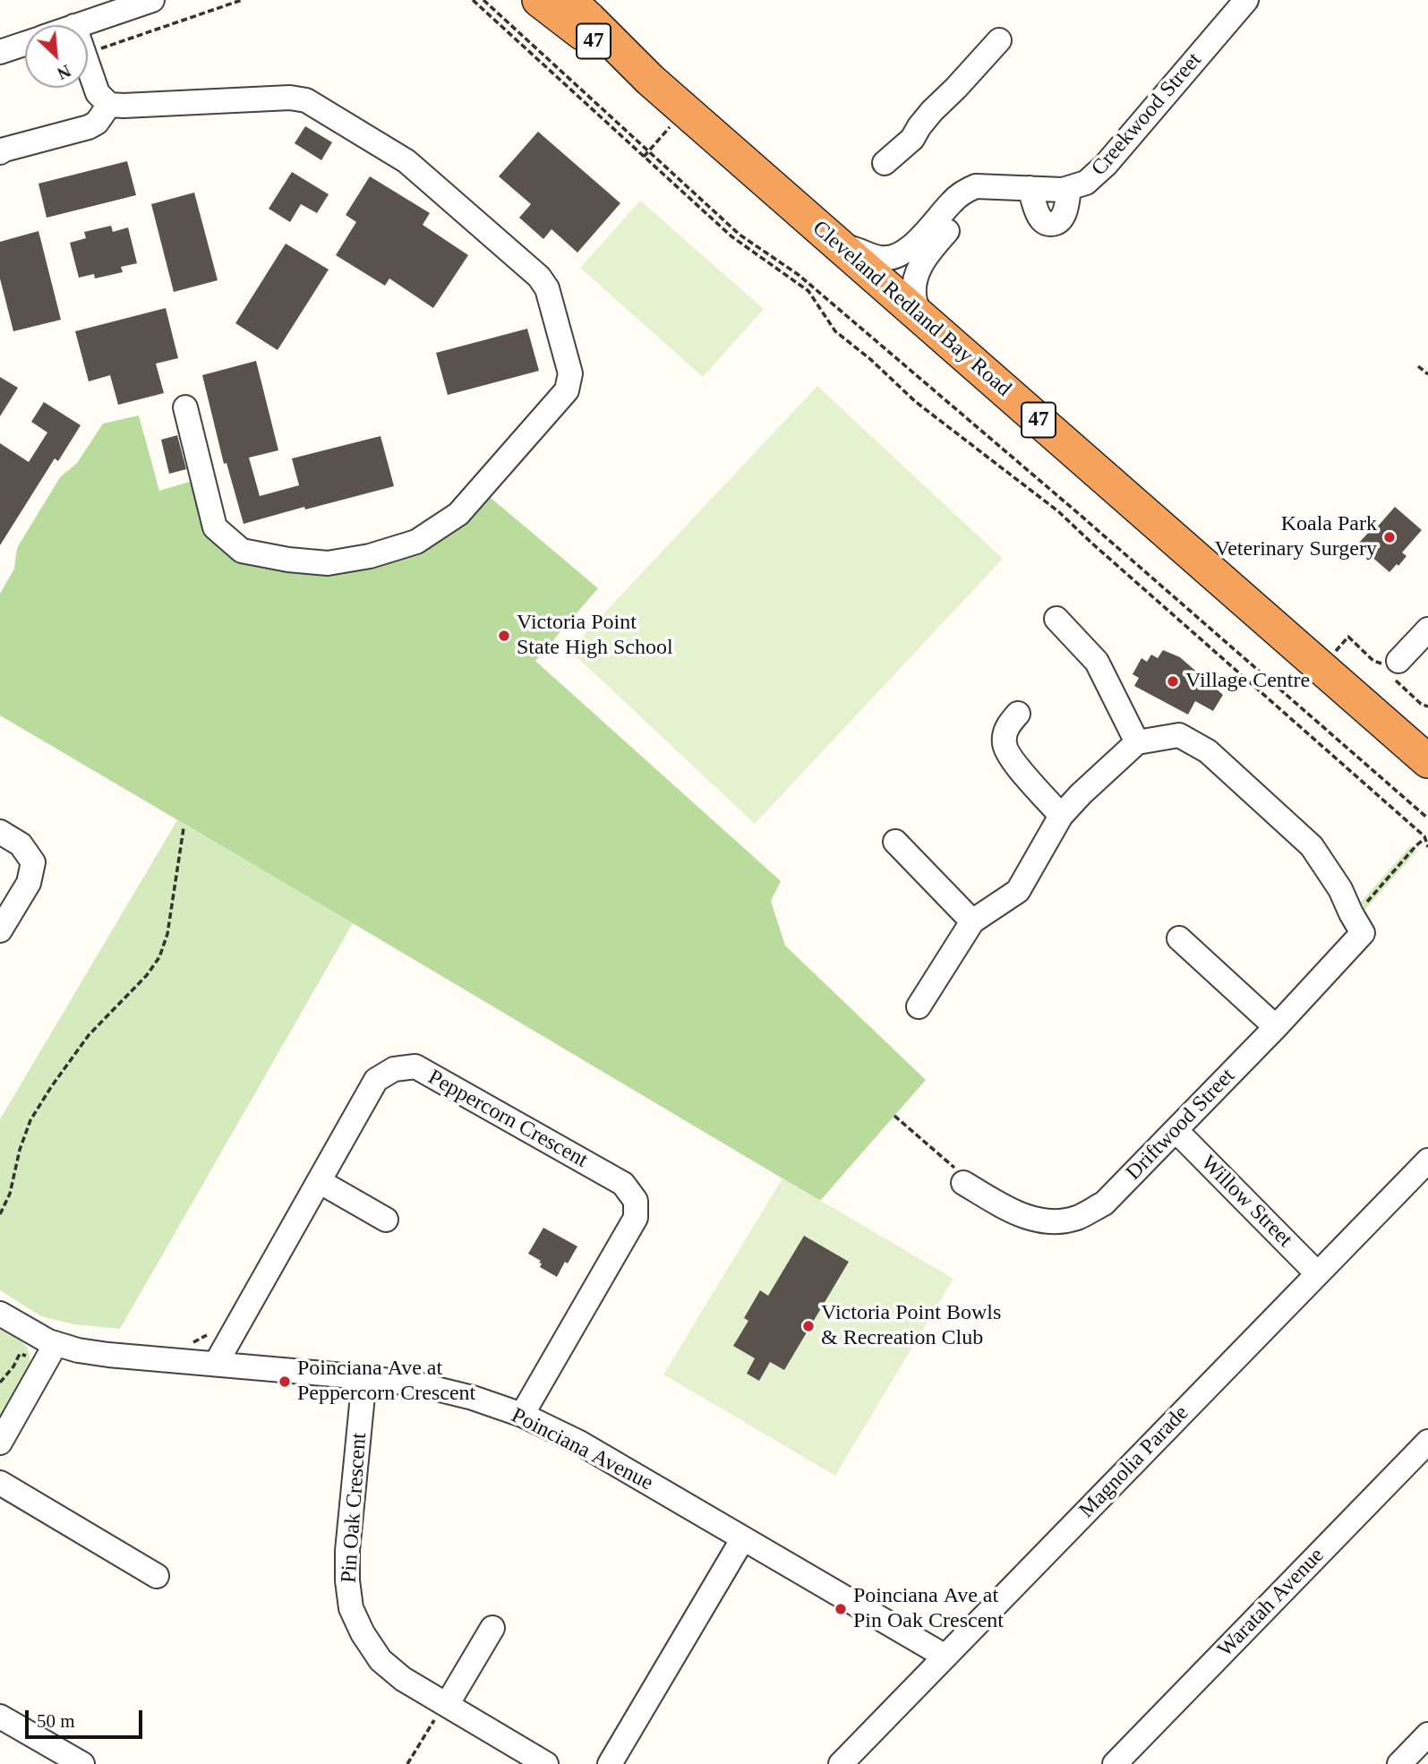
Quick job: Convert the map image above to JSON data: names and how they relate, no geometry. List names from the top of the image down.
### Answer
{
  "streets": {
    "highway": ["47", "Cleveland Redland Bay Road"],
    "street": [
      "Creekwood Street",
      "Peppercorn Crescent",
      "Driftwood Street",
      "Willow Street",
      "Poinciana Avenue",
      "Magnolia Parade",
      "Pin Oak Crescent",
      "Waratah Avenue"
    ]
  },
  "crossings": [
    ["Creekwood Street", "Cleveland Redland Bay Road"],
    ["Peppercorn Crescent", "Poinciana Avenue"],
    ["Driftwood Street", "Willow Street"],
    ["Willow Street", "Magnolia Parade"],
    ["Poinciana Avenue", "Magnolia Parade"],
    ["Poinciana Avenue", "Pin Oak Crescent"]
  ],
  "places": [
    "Koala Park Veterinary Surgery",
    "Victoria Point State High School",
    "Village Centre",
    "Victoria Point Bowls & Recreation Club",
    "Poinciana Ave at Peppercorn Crescent",
    "Poinciana Ave at Pin Oak Crescent"
  ],
  "scale_bar": "50 m",
  "north": "bottom right"
}
